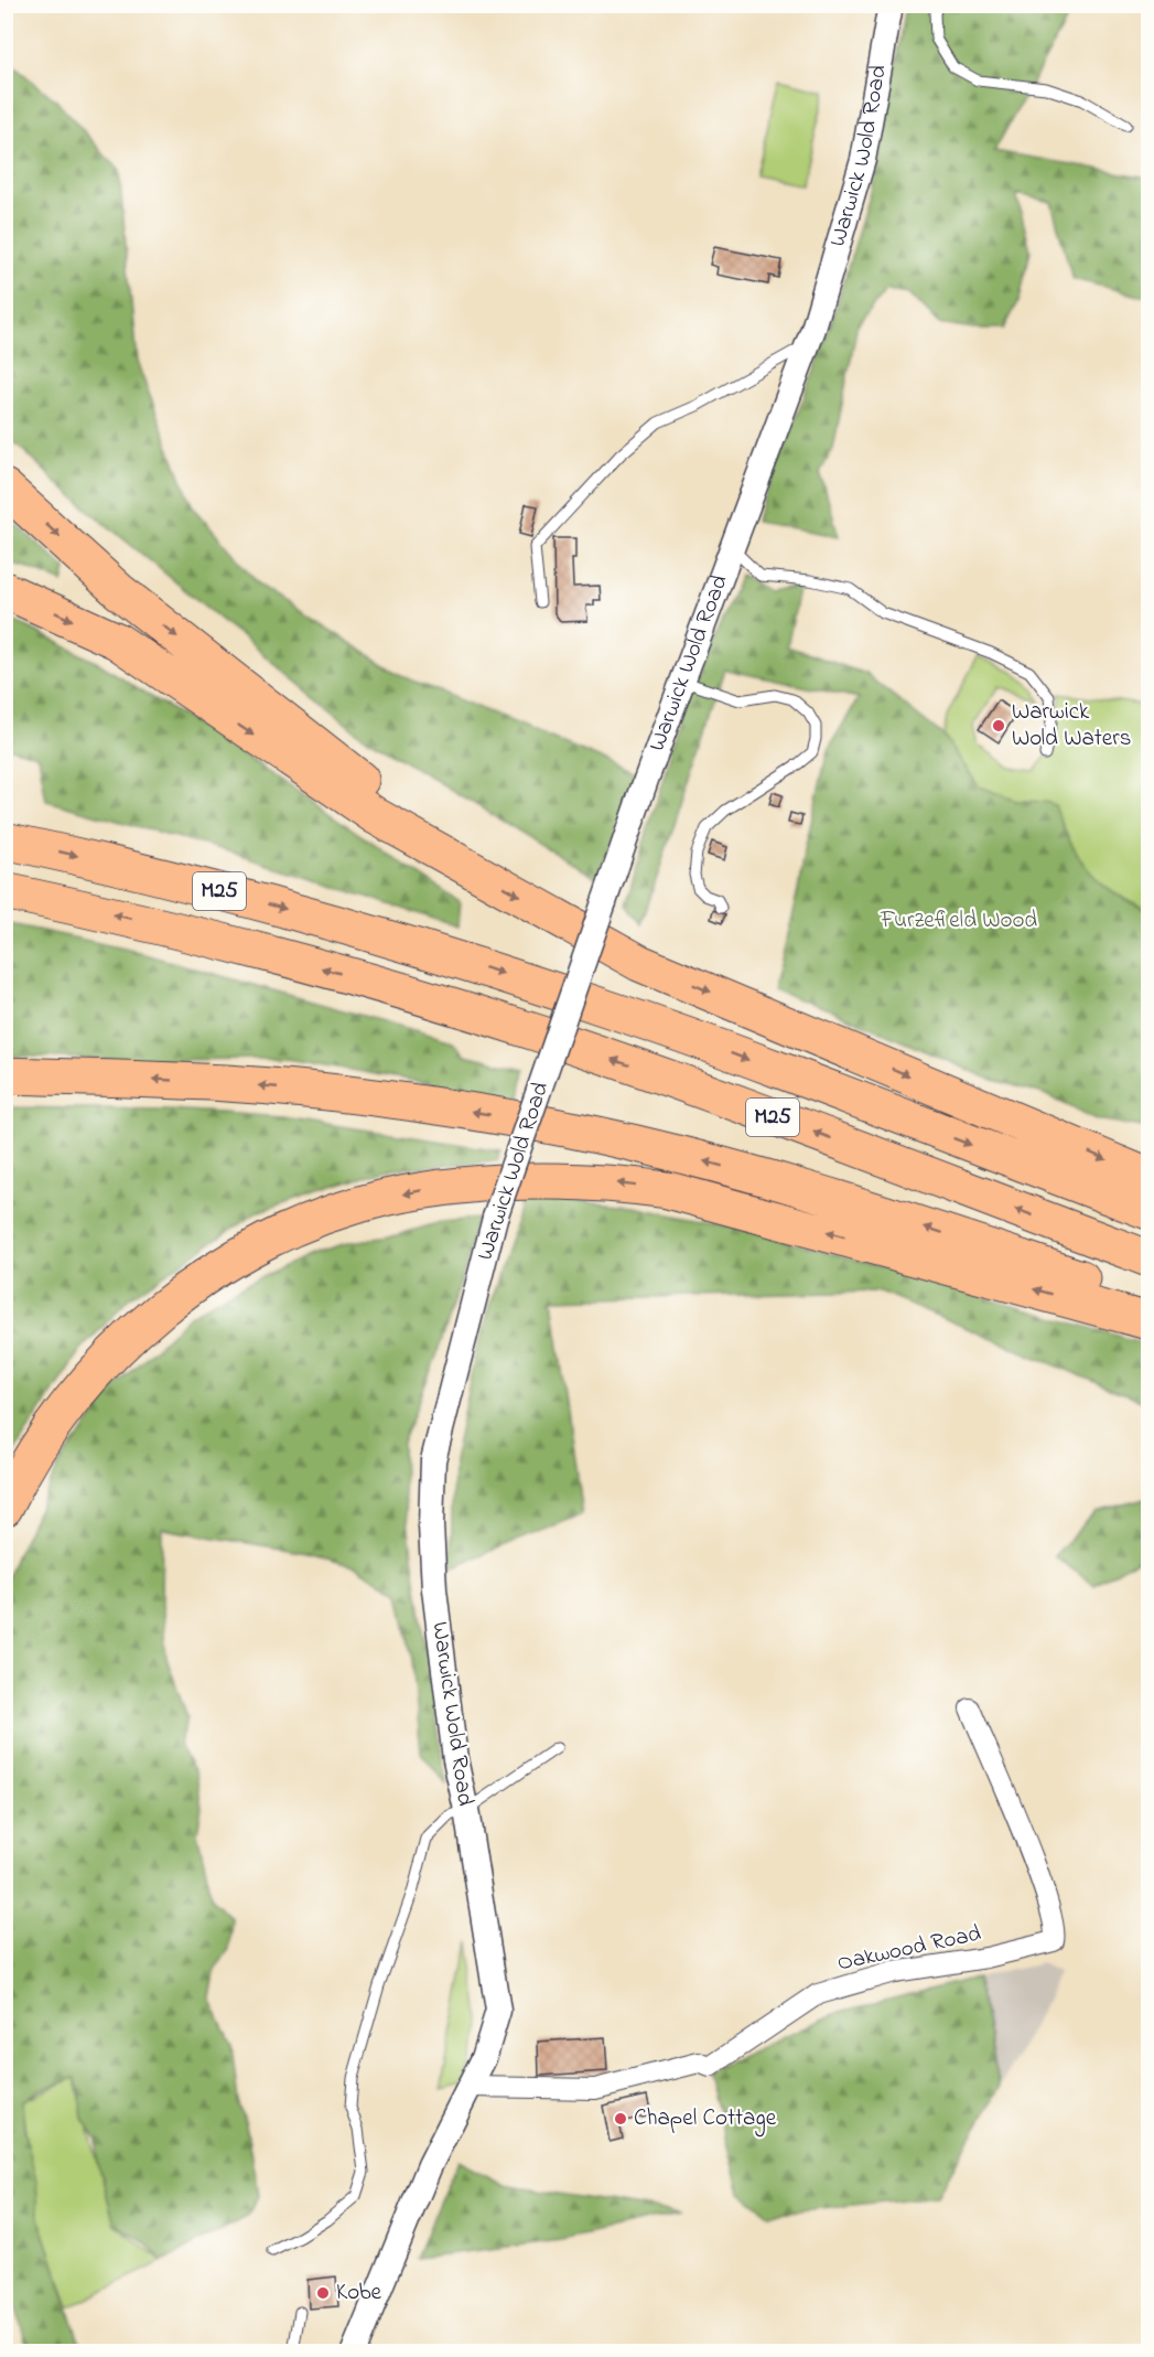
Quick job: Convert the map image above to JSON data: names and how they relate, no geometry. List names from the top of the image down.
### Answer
{
  "streets": {
    "highway": ["M25"],
    "street": ["Warwick Wold Road", "Oakwood Road"]
  },
  "crossings": [
    ["Warwick Wold Road", "Oakwood Road"]
  ],
  "parks": ["Furzefield Wood"],
  "places": ["Warwick Wold Waters", "Chapel Cottage", "Kobe"]
}
